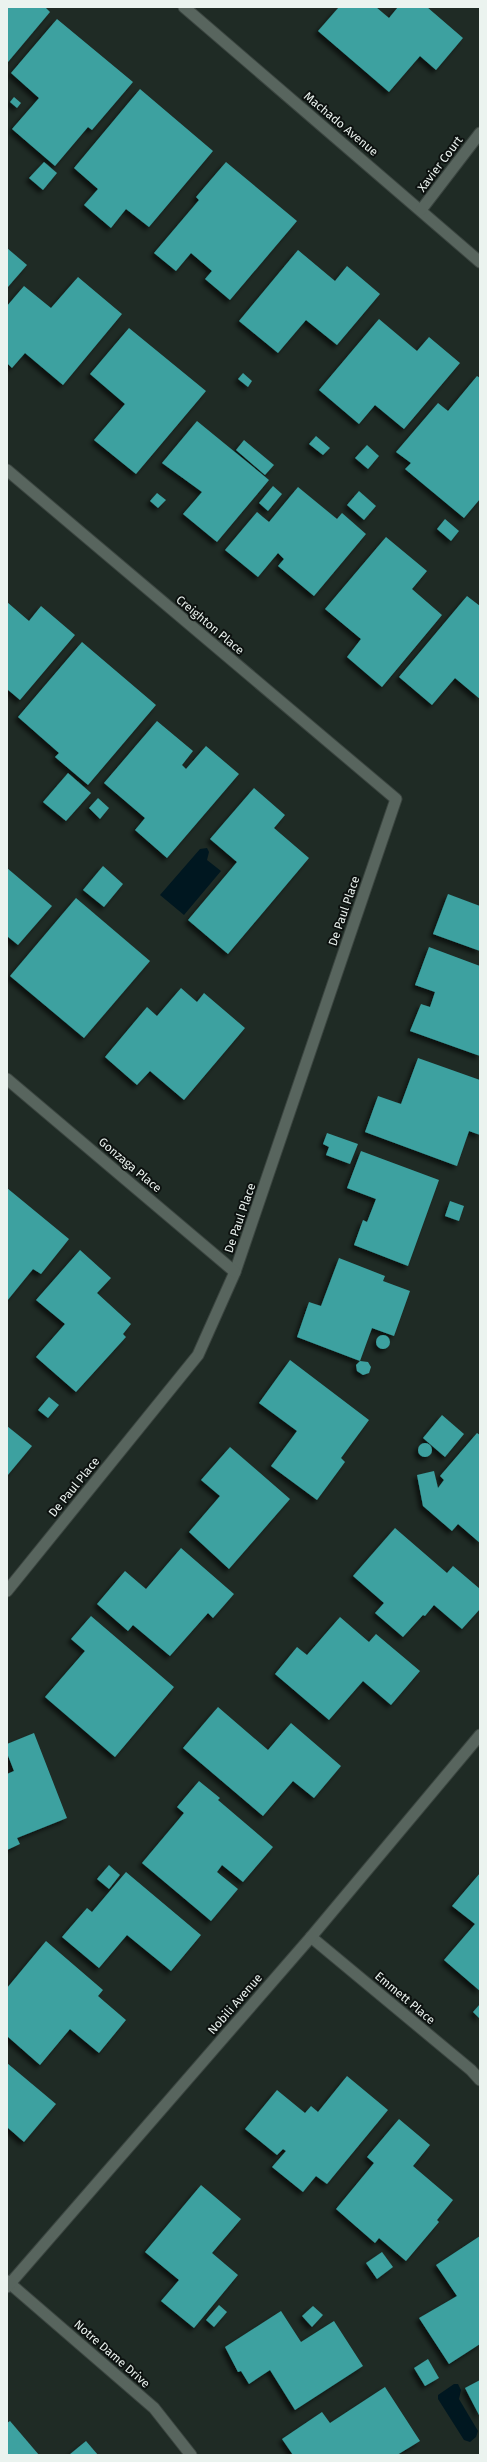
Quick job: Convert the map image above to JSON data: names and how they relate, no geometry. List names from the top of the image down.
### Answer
{
  "streets": {
    "street": [
      "Machado Avenue",
      "Xavier Court",
      "Creighton Place",
      "De Paul Place",
      "Gonzaga Place",
      "Emmett Place",
      "Nobili Avenue",
      "Notre Dame Drive"
    ]
  },
  "crossings": [
    ["Machado Avenue", "Xavier Court"],
    ["Creighton Place", "De Paul Place"],
    ["De Paul Place", "Gonzaga Place"],
    ["Emmett Place", "Nobili Avenue"],
    ["Nobili Avenue", "Notre Dame Drive"]
  ]
}
